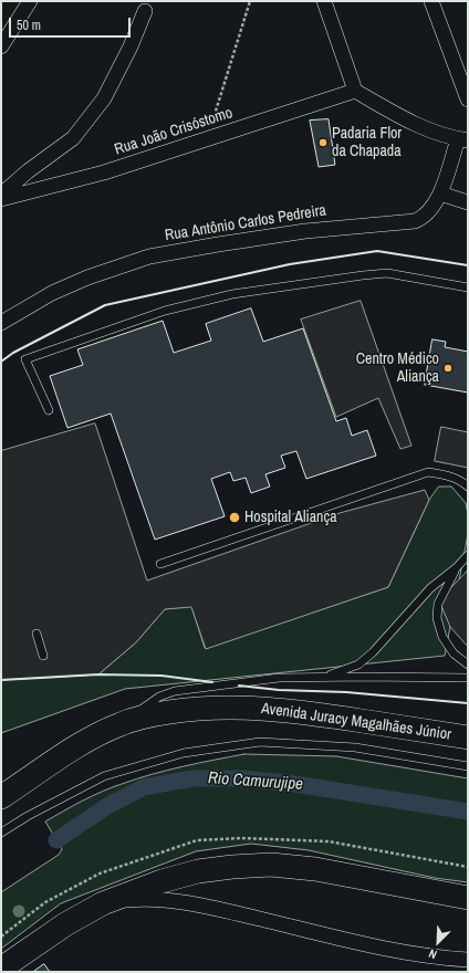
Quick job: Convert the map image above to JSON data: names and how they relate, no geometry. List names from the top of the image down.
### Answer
{
  "streets": {
    "main road": ["Avenida Juracy Magalhães Júnior"],
    "street": ["Rua João Crisóstomo", "Rua Antônio Carlos Pedreira"]
  },
  "water": ["Rio Camurujipe"],
  "places": ["Padaria Flor da Chapada", "Centro Médico Aliança", "Hospital Aliança"],
  "scale_bar": "50 m",
  "north": "bottom left"
}
